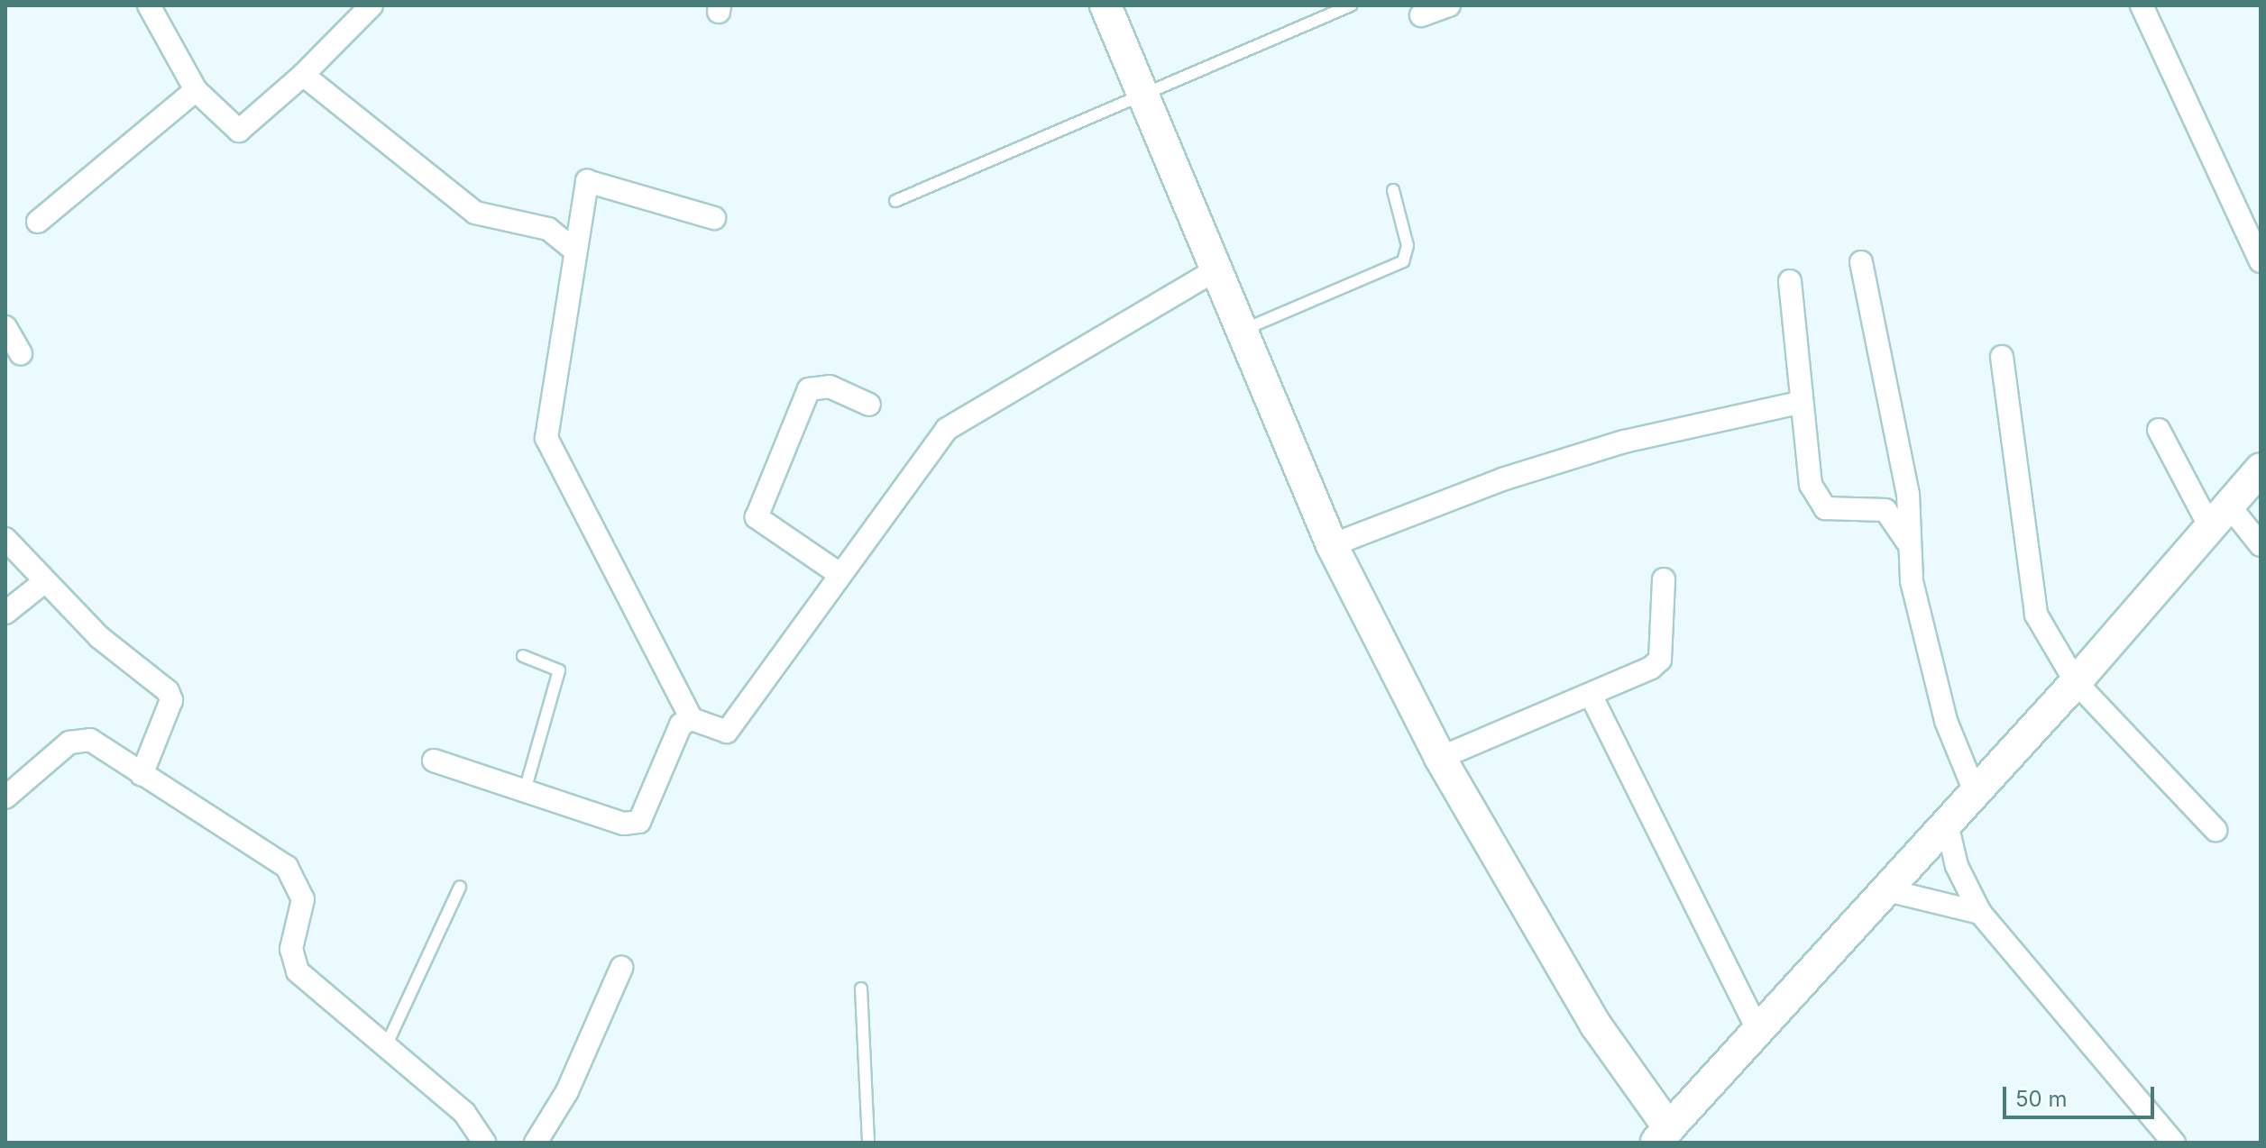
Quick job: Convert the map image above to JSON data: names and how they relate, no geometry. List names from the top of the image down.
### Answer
{
  "scale_bar": "50 m"
}
